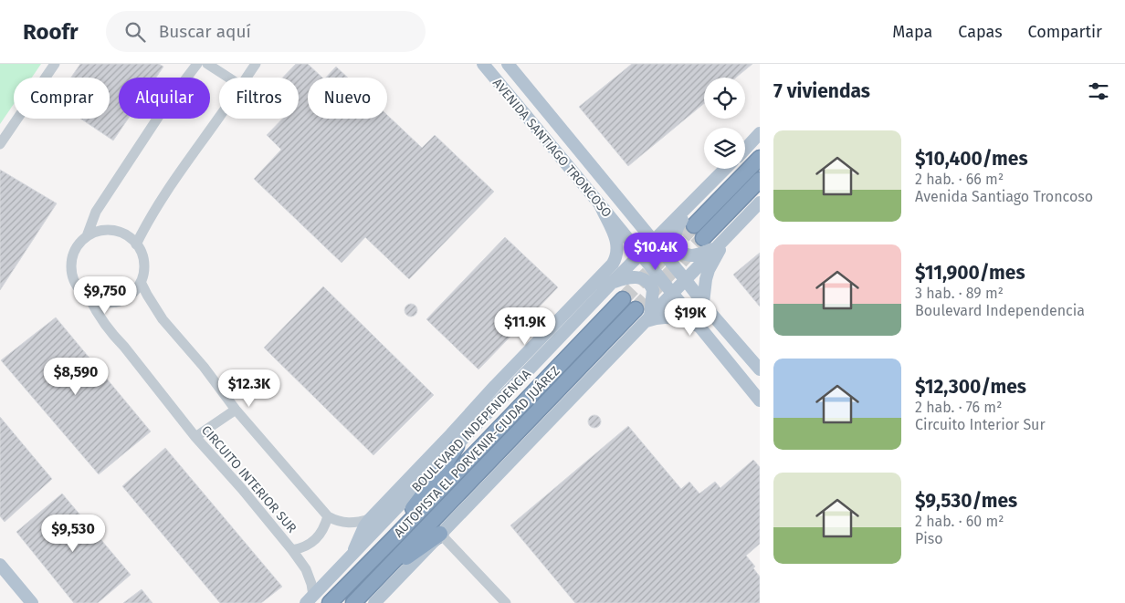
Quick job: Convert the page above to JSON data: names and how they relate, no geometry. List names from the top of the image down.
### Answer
{
  "streets": {
    "highway": ["AUTOPISTA EL PORVENIR-CIUDAD JUÁREZ"],
    "main road": ["AVENIDA SANTIAGO TRONCOSO", "BOULEVARD INDEPENDENCIA"],
    "street": ["CIRCUITO INTERIOR SUR"]
  },
  "crossings": [
    ["AVENIDA SANTIAGO TRONCOSO", "BOULEVARD INDEPENDENCIA"],
    ["BOULEVARD INDEPENDENCIA", "CIRCUITO INTERIOR SUR"]
  ],
  "page": {
    "header": "Roofr",
    "search": "Buscar aquí",
    "nav": ["Mapa", "Capas", "Compartir"],
    "heading": "7 viviendas",
    "chip": [
      "Comprar",
      "Alquilar",
      "Filtros",
      "Nuevo"
    ],
    "list": [
      {
        "name": "$10,400/mes",
        "note": "2 hab. · 66 m² · Avenida Santiago Troncoso"
      },
      {
        "name": "$11,900/mes",
        "note": "3 hab. · 89 m² · Boulevard Independencia"
      },
      {
        "name": "$12,300/mes",
        "note": "2 hab. · 76 m² · Circuito Interior Sur"
      },
      {
        "name": "$9,530/mes",
        "note": "2 hab. · 60 m² · Piso"
      }
    ],
    "price": [
      "$10.4K",
      "$9,750",
      "$19K",
      "$11.9K",
      "$8,590",
      "$12.3K",
      "$9,530"
    ]
  }
}
